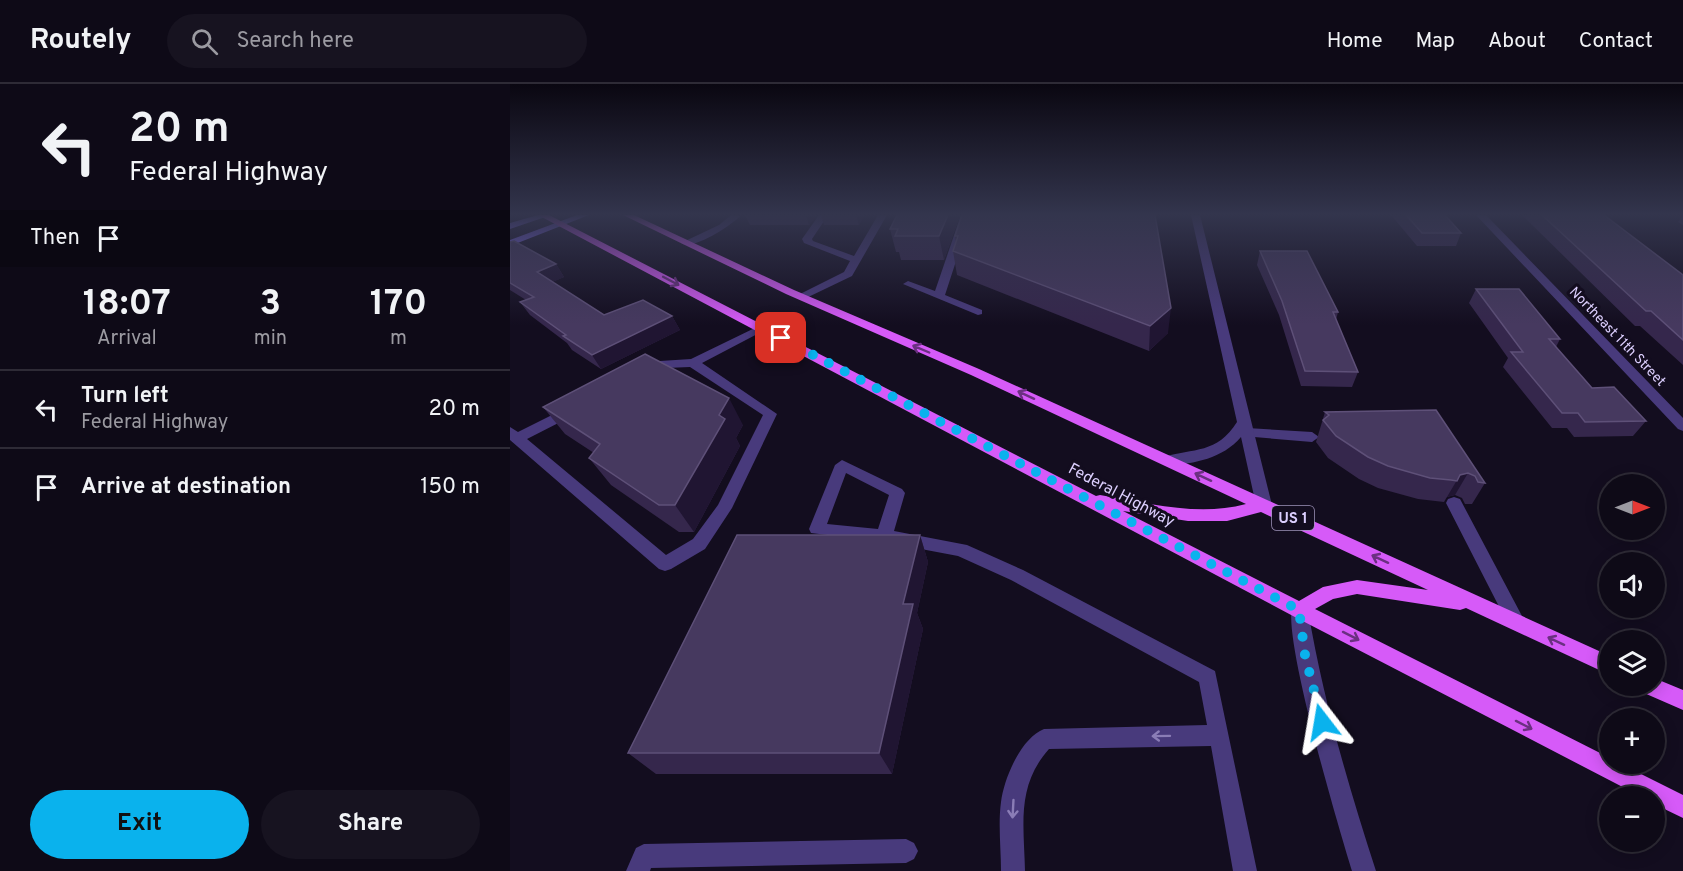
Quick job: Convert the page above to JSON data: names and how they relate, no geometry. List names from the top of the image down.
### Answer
{
  "streets": {
    "main road": ["Federal Highway", "US 1"],
    "street": ["Northeast 11th Street"]
  },
  "north": "right",
  "page": {
    "header": "Routely",
    "search": "Search here",
    "nav": [
      "Home",
      "Map",
      "About",
      "Contact"
    ],
    "turn": ["20 m", "Federal Highway"],
    "then": "Then",
    "eta": [
      "18:07",
      "Arrival",
      "3",
      "min",
      "170",
      "m"
    ],
    "list": [
      {
        "name": "Turn left",
        "note": "Federal Highway",
        "value": "20 m"
      },
      {
        "name": "Arrive at destination",
        "value": "150 m"
      }
    ],
    "map_buttons": ["+", "−"],
    "buttons": ["Exit", "Share"]
  }
}
